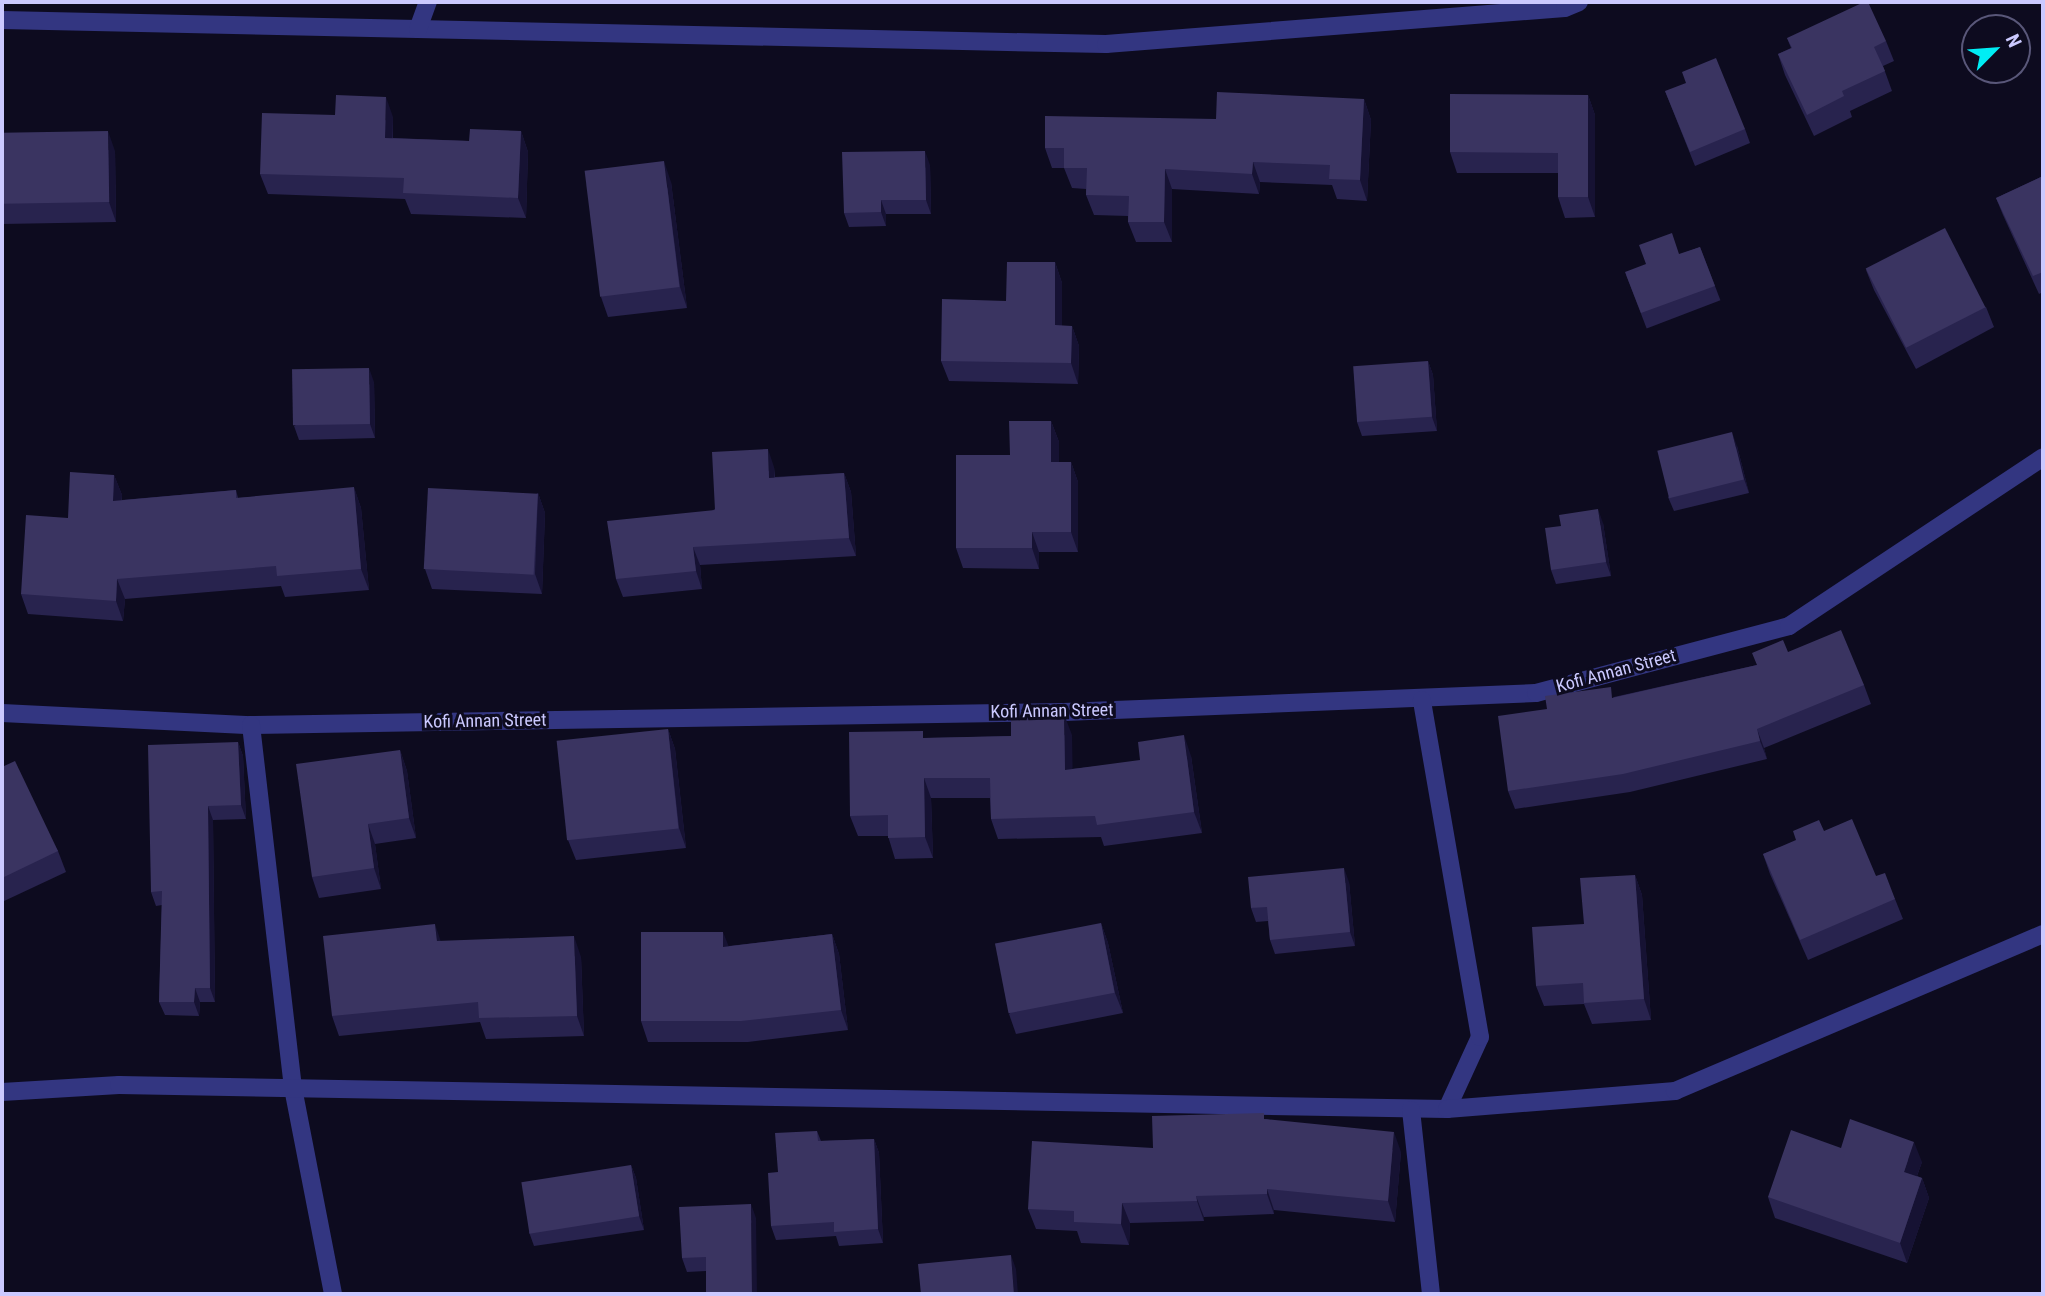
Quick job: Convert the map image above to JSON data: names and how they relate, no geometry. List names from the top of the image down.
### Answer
{
  "streets": {
    "street": ["Kofi Annan Street"]
  },
  "north": "top right"
}
